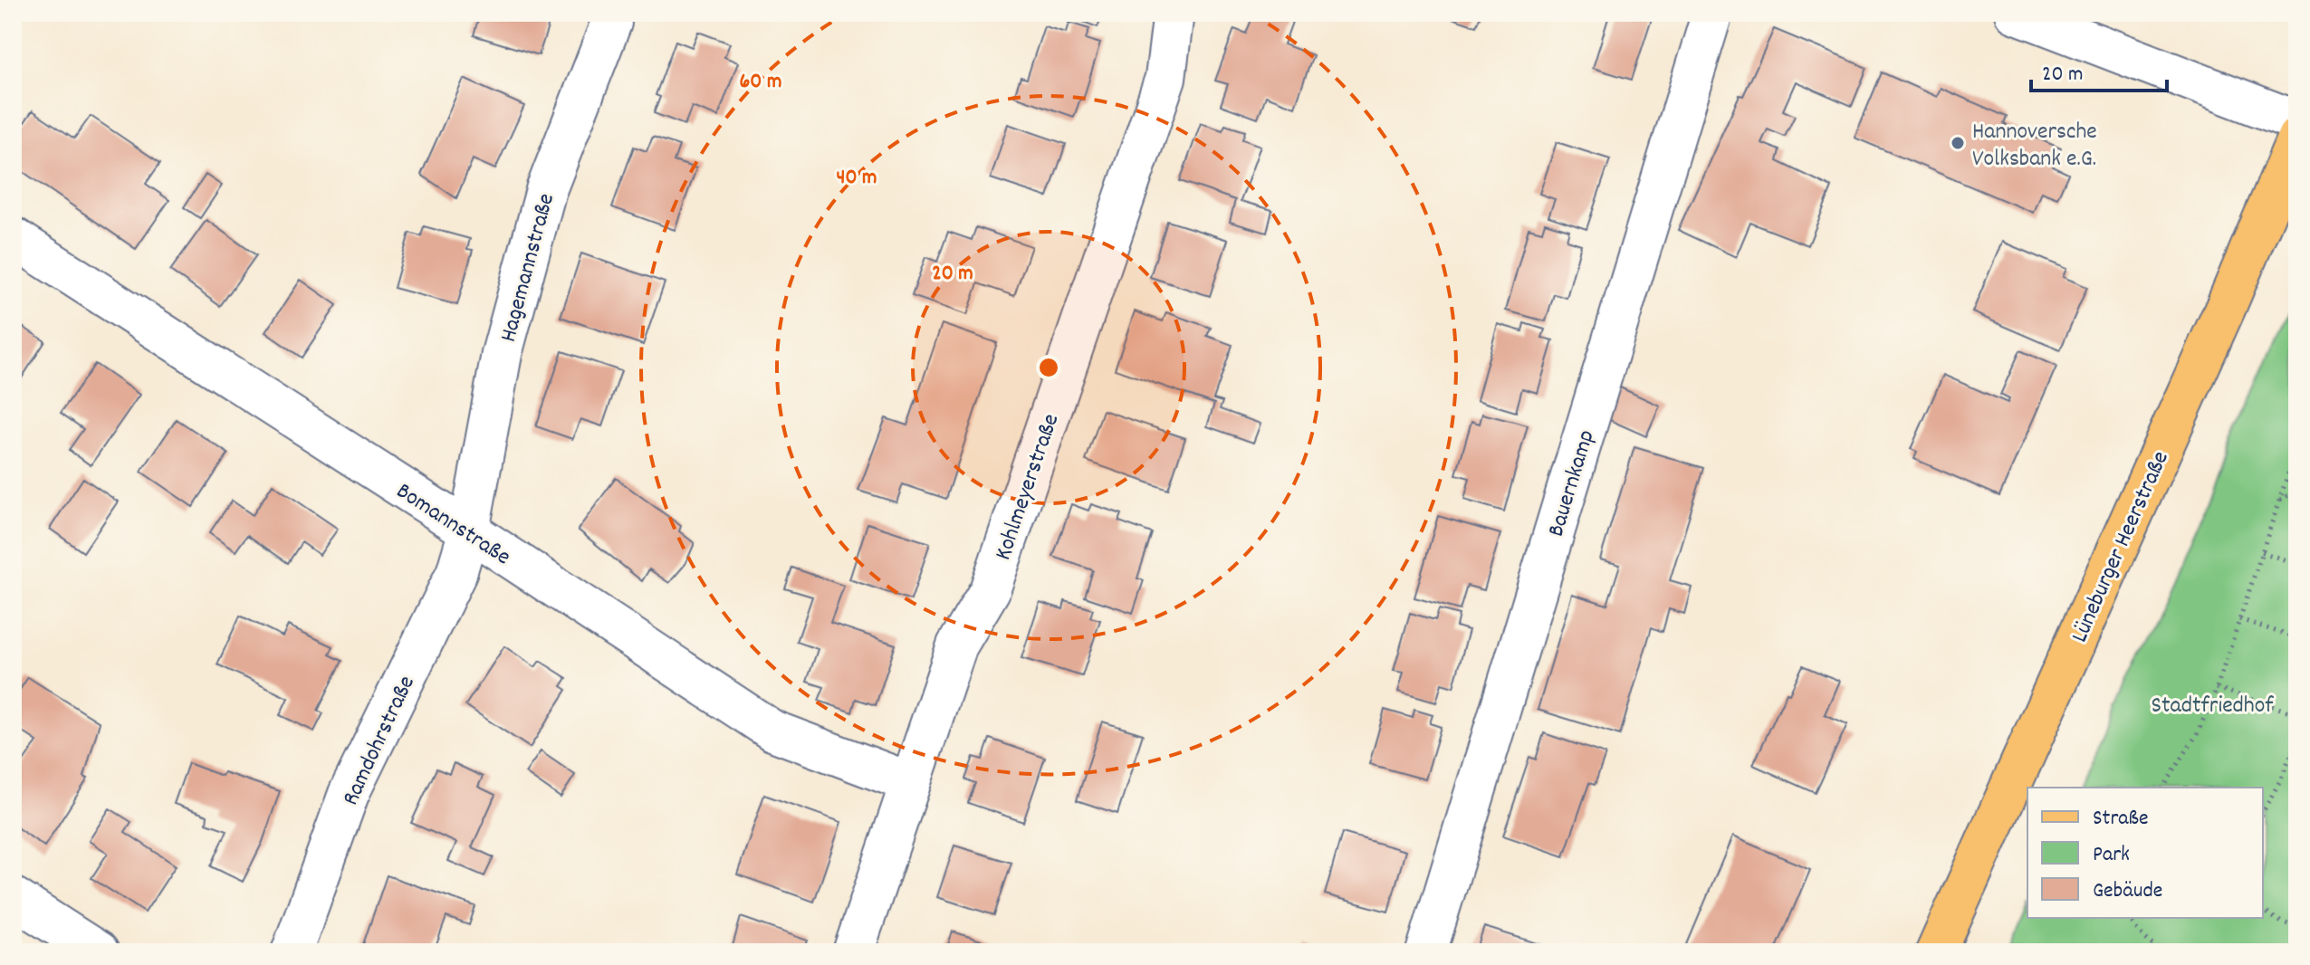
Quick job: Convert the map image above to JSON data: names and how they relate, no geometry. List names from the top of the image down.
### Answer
{
  "streets": {
    "main road": ["Lüneburger Heerstraße"],
    "street": [
      "Hagemannstraße",
      "Bauernkamp",
      "Kohlmeyerstraße",
      "Bomannstraße",
      "Ramdohrstraße"
    ]
  },
  "crossings": [
    ["Hagemannstraße", "Bomannstraße"],
    ["Hagemannstraße", "Ramdohrstraße"],
    ["Kohlmeyerstraße", "Bomannstraße"],
    ["Bomannstraße", "Ramdohrstraße"]
  ],
  "parks": ["Stadtfriedhof"],
  "places": ["Hannoversche Volksbank e.G."],
  "legend": ["Straße", "Park", "Gebäude"],
  "scale_bar": "20 m",
  "rings": ["60 m", "40 m", "20 m"]
}
